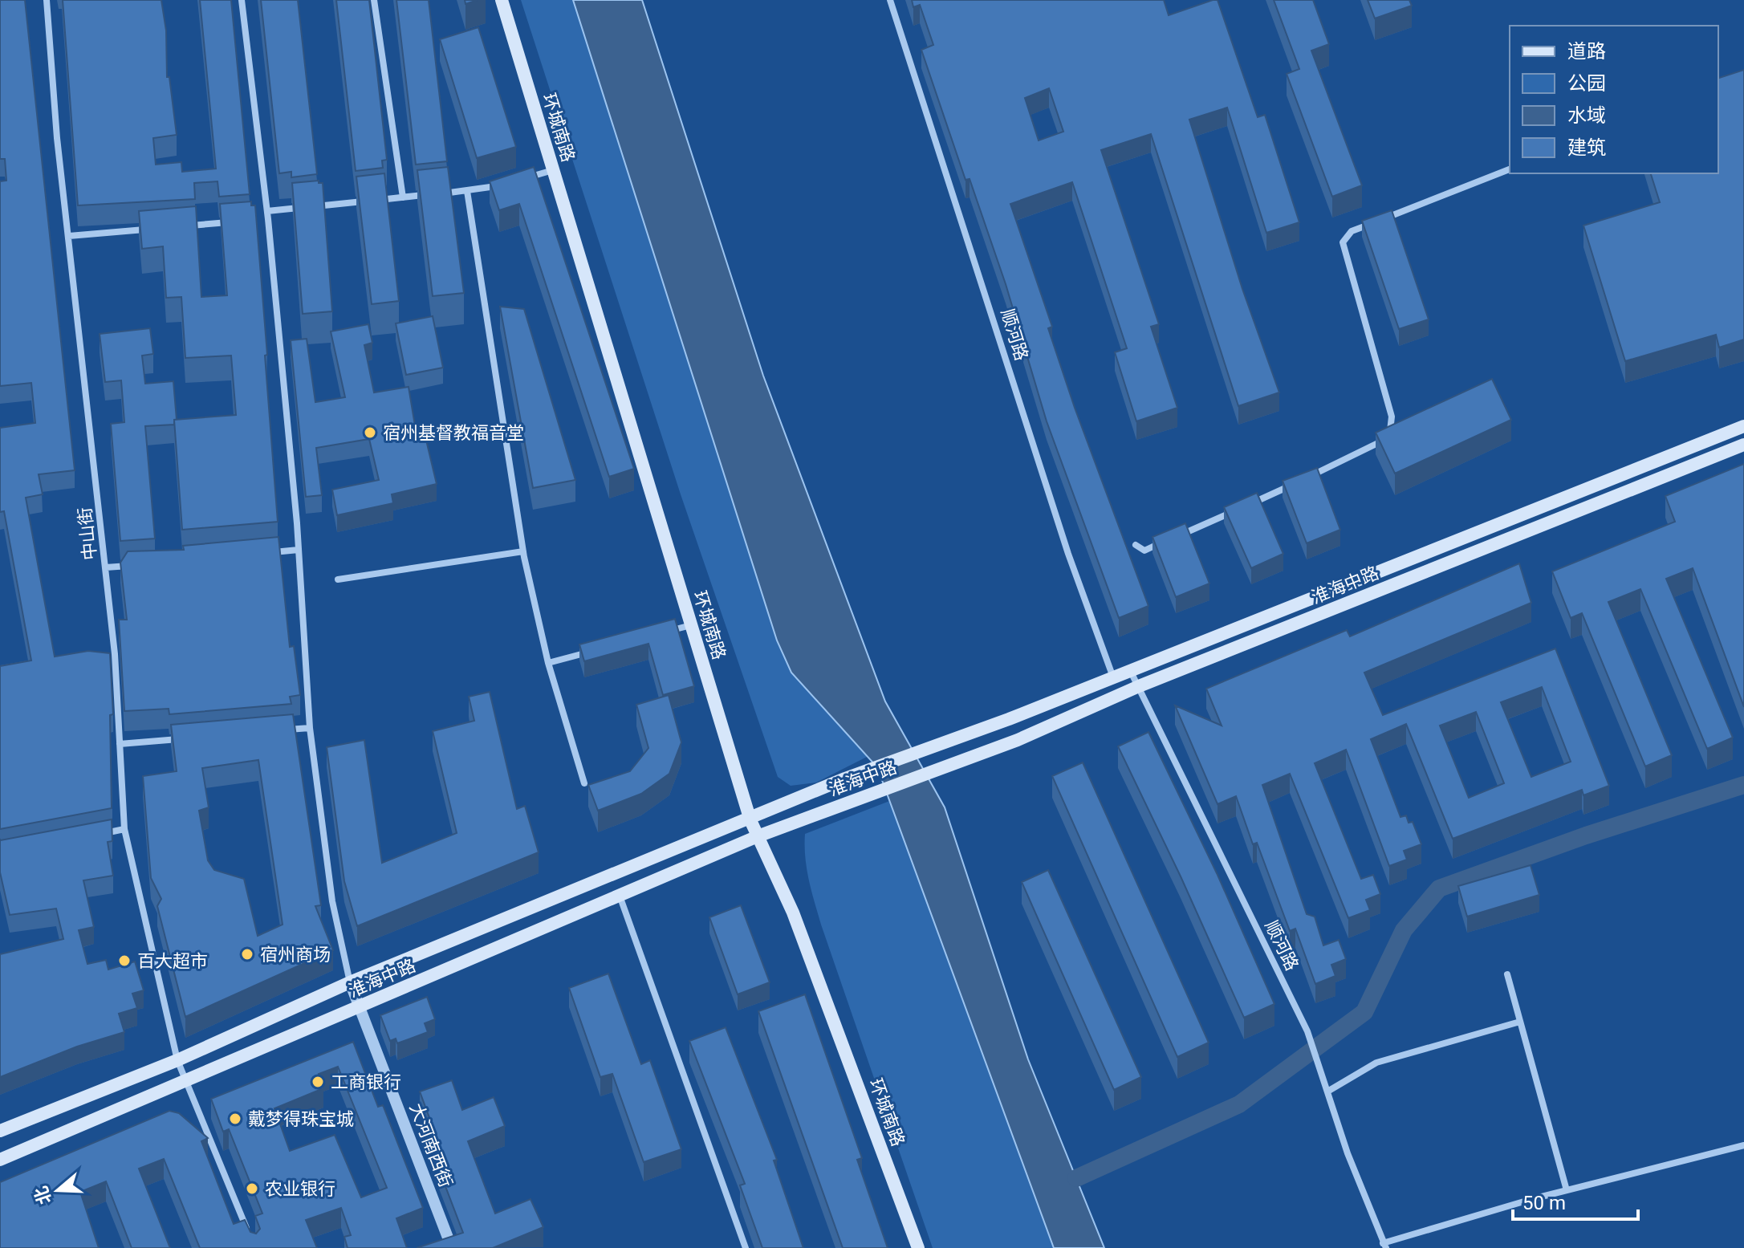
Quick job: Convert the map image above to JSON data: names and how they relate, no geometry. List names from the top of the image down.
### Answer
{
  "streets": {
    "main road": ["环城南路", "淮海中路"],
    "street": ["顺河路", "中山街", "大河南西街"]
  },
  "crossings": [
    ["环城南路", "淮海中路"],
    ["顺河路", "淮海中路"],
    ["中山街", "淮海中路"],
    ["淮海中路", "大河南西街"]
  ],
  "places": [
    "宿州基督教福音堂",
    "宿州商场",
    "百大超市",
    "工商银行",
    "戴梦得珠宝城",
    "农业银行"
  ],
  "legend": [
    "道路",
    "公园",
    "水域",
    "建筑"
  ],
  "scale_bar": "50 m",
  "north": "left"
}
